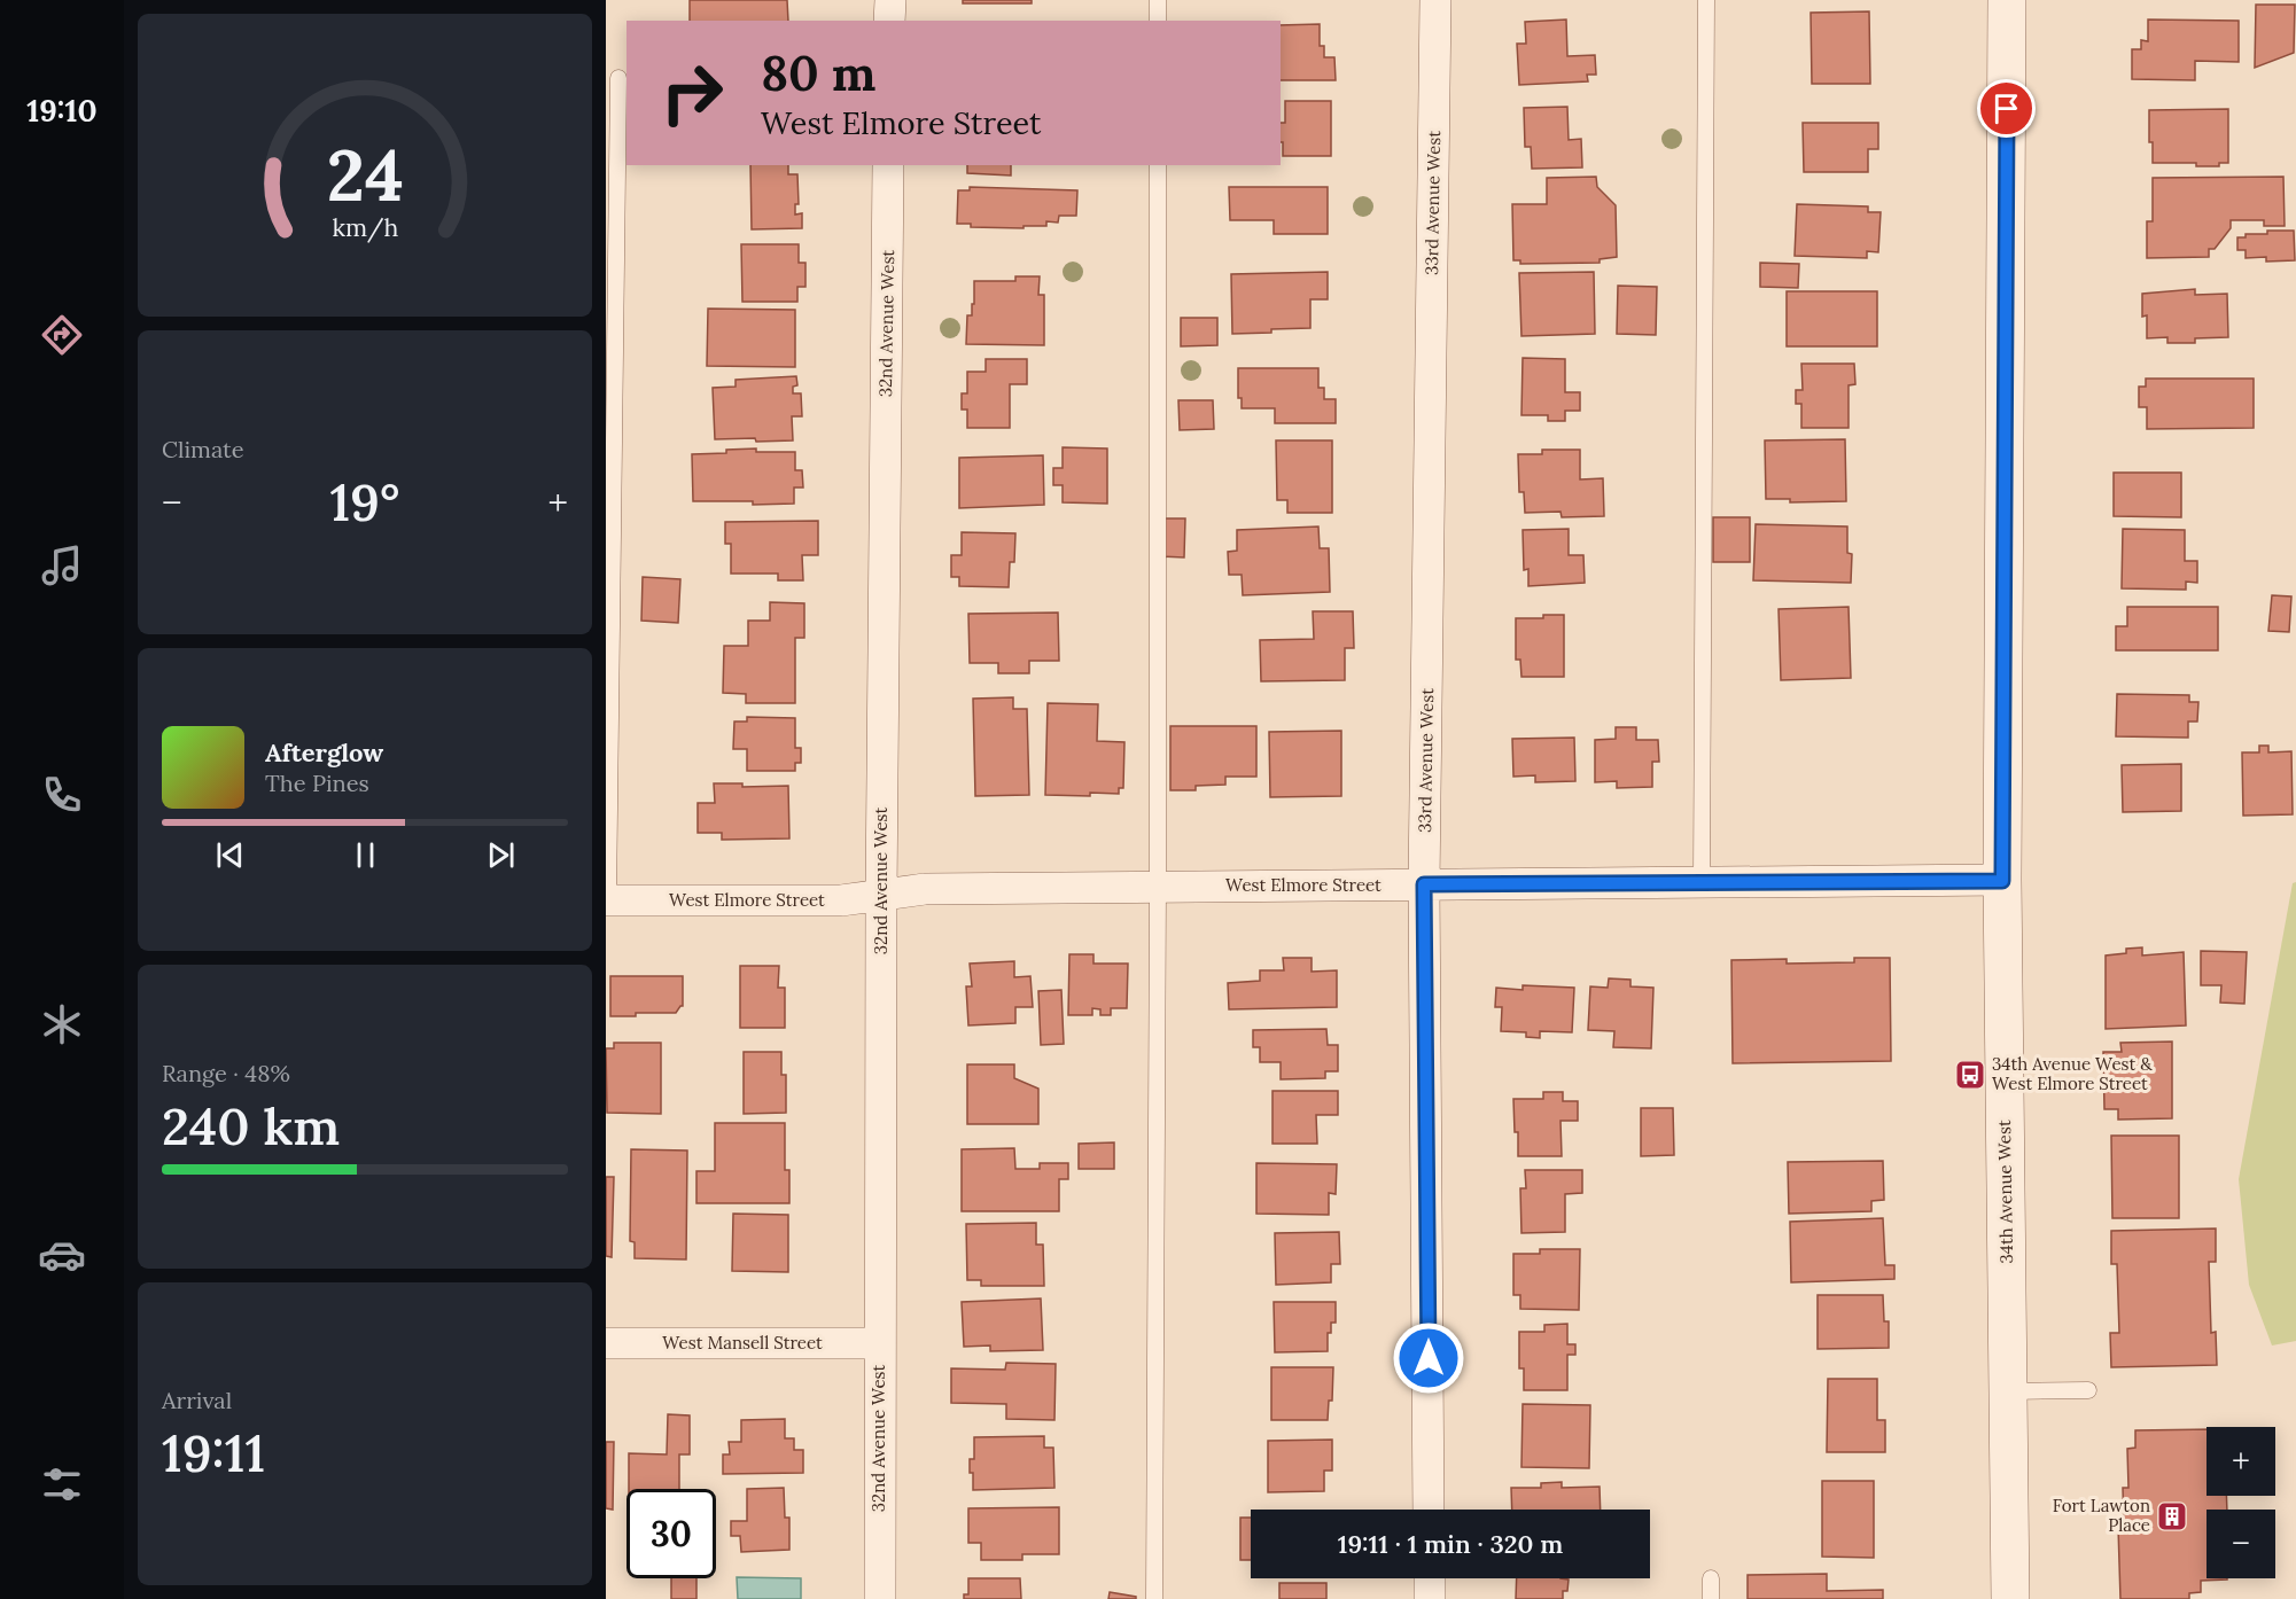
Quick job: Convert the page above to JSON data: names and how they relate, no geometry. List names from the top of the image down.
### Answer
{
  "streets": {
    "street": [
      "33rd Avenue West",
      "32nd Avenue West",
      "West Elmore Street",
      "34th Avenue West",
      "West Mansell Street"
    ]
  },
  "crossings": [
    ["33rd Avenue West", "West Elmore Street"],
    ["32nd Avenue West", "West Elmore Street"],
    ["32nd Avenue West", "West Mansell Street"],
    ["West Elmore Street", "34th Avenue West"]
  ],
  "places": {
    "bus stop": ["34th Avenue West & West Elmore Street"],
    "building": ["Fort Lawton Place"]
  },
  "page": {
    "tabs": "19:10",
    "turn": ["80 m", "West Elmore Street"],
    "tile": [
      "Climate",
      ["Range · 48%", "240 km"],
      ["Arrival", "19:11"]
    ],
    "heat": ["−", "19°", "+"],
    "song": ["Afterglow", "The Pines"],
    "map_buttons": ["+", "−"],
    "limit": "30",
    "trip": "19:11 · 1 min · 320 m",
    "gauge": ["24", "km/h"]
  }
}
